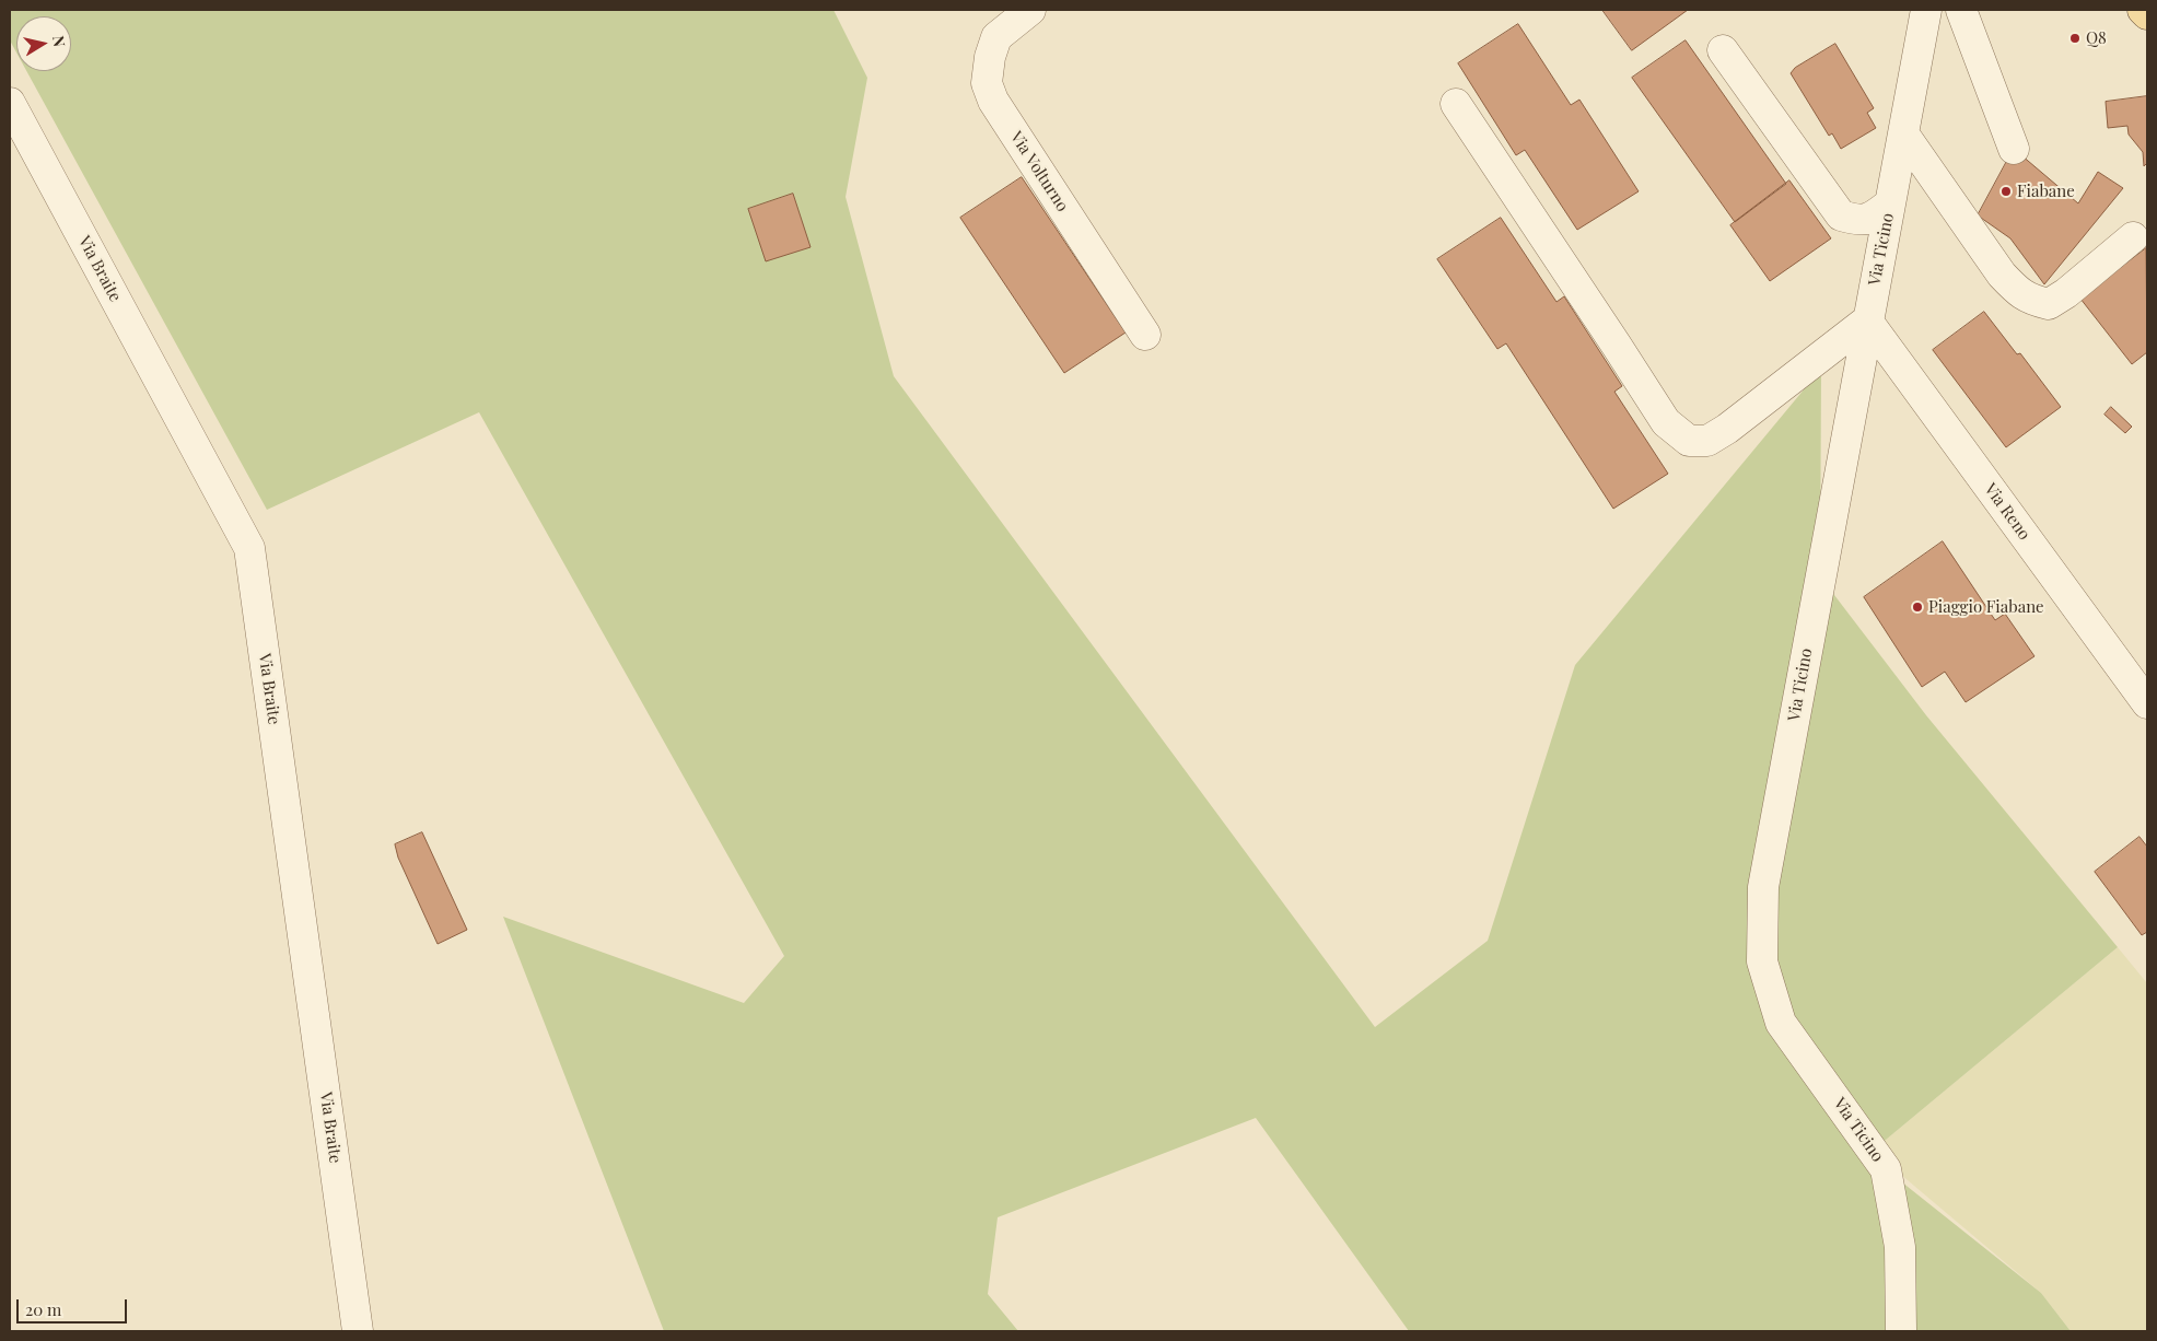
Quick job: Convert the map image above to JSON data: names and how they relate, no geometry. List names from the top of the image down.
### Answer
{
  "streets": {
    "street": [
      "Via Volturno",
      "Via Ticino",
      "Via Braite",
      "Via Reno"
    ]
  },
  "crossings": [
    ["Via Ticino", "Via Reno"]
  ],
  "places": ["Q8", "Fiabane", "Piaggio Fiabane"],
  "scale_bar": "20 m",
  "north": "right"
}
